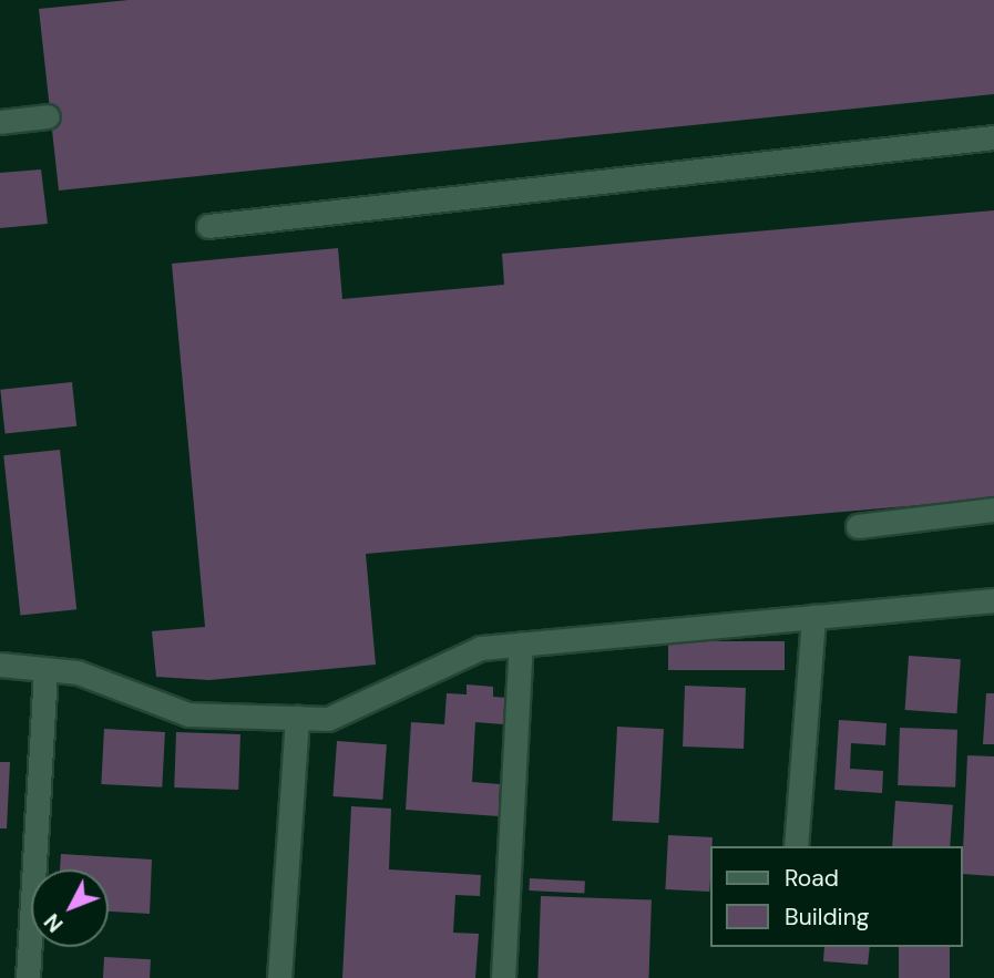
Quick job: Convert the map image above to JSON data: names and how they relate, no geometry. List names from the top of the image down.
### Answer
{
  "legend": ["Road", "Building"],
  "north": "bottom left"
}
